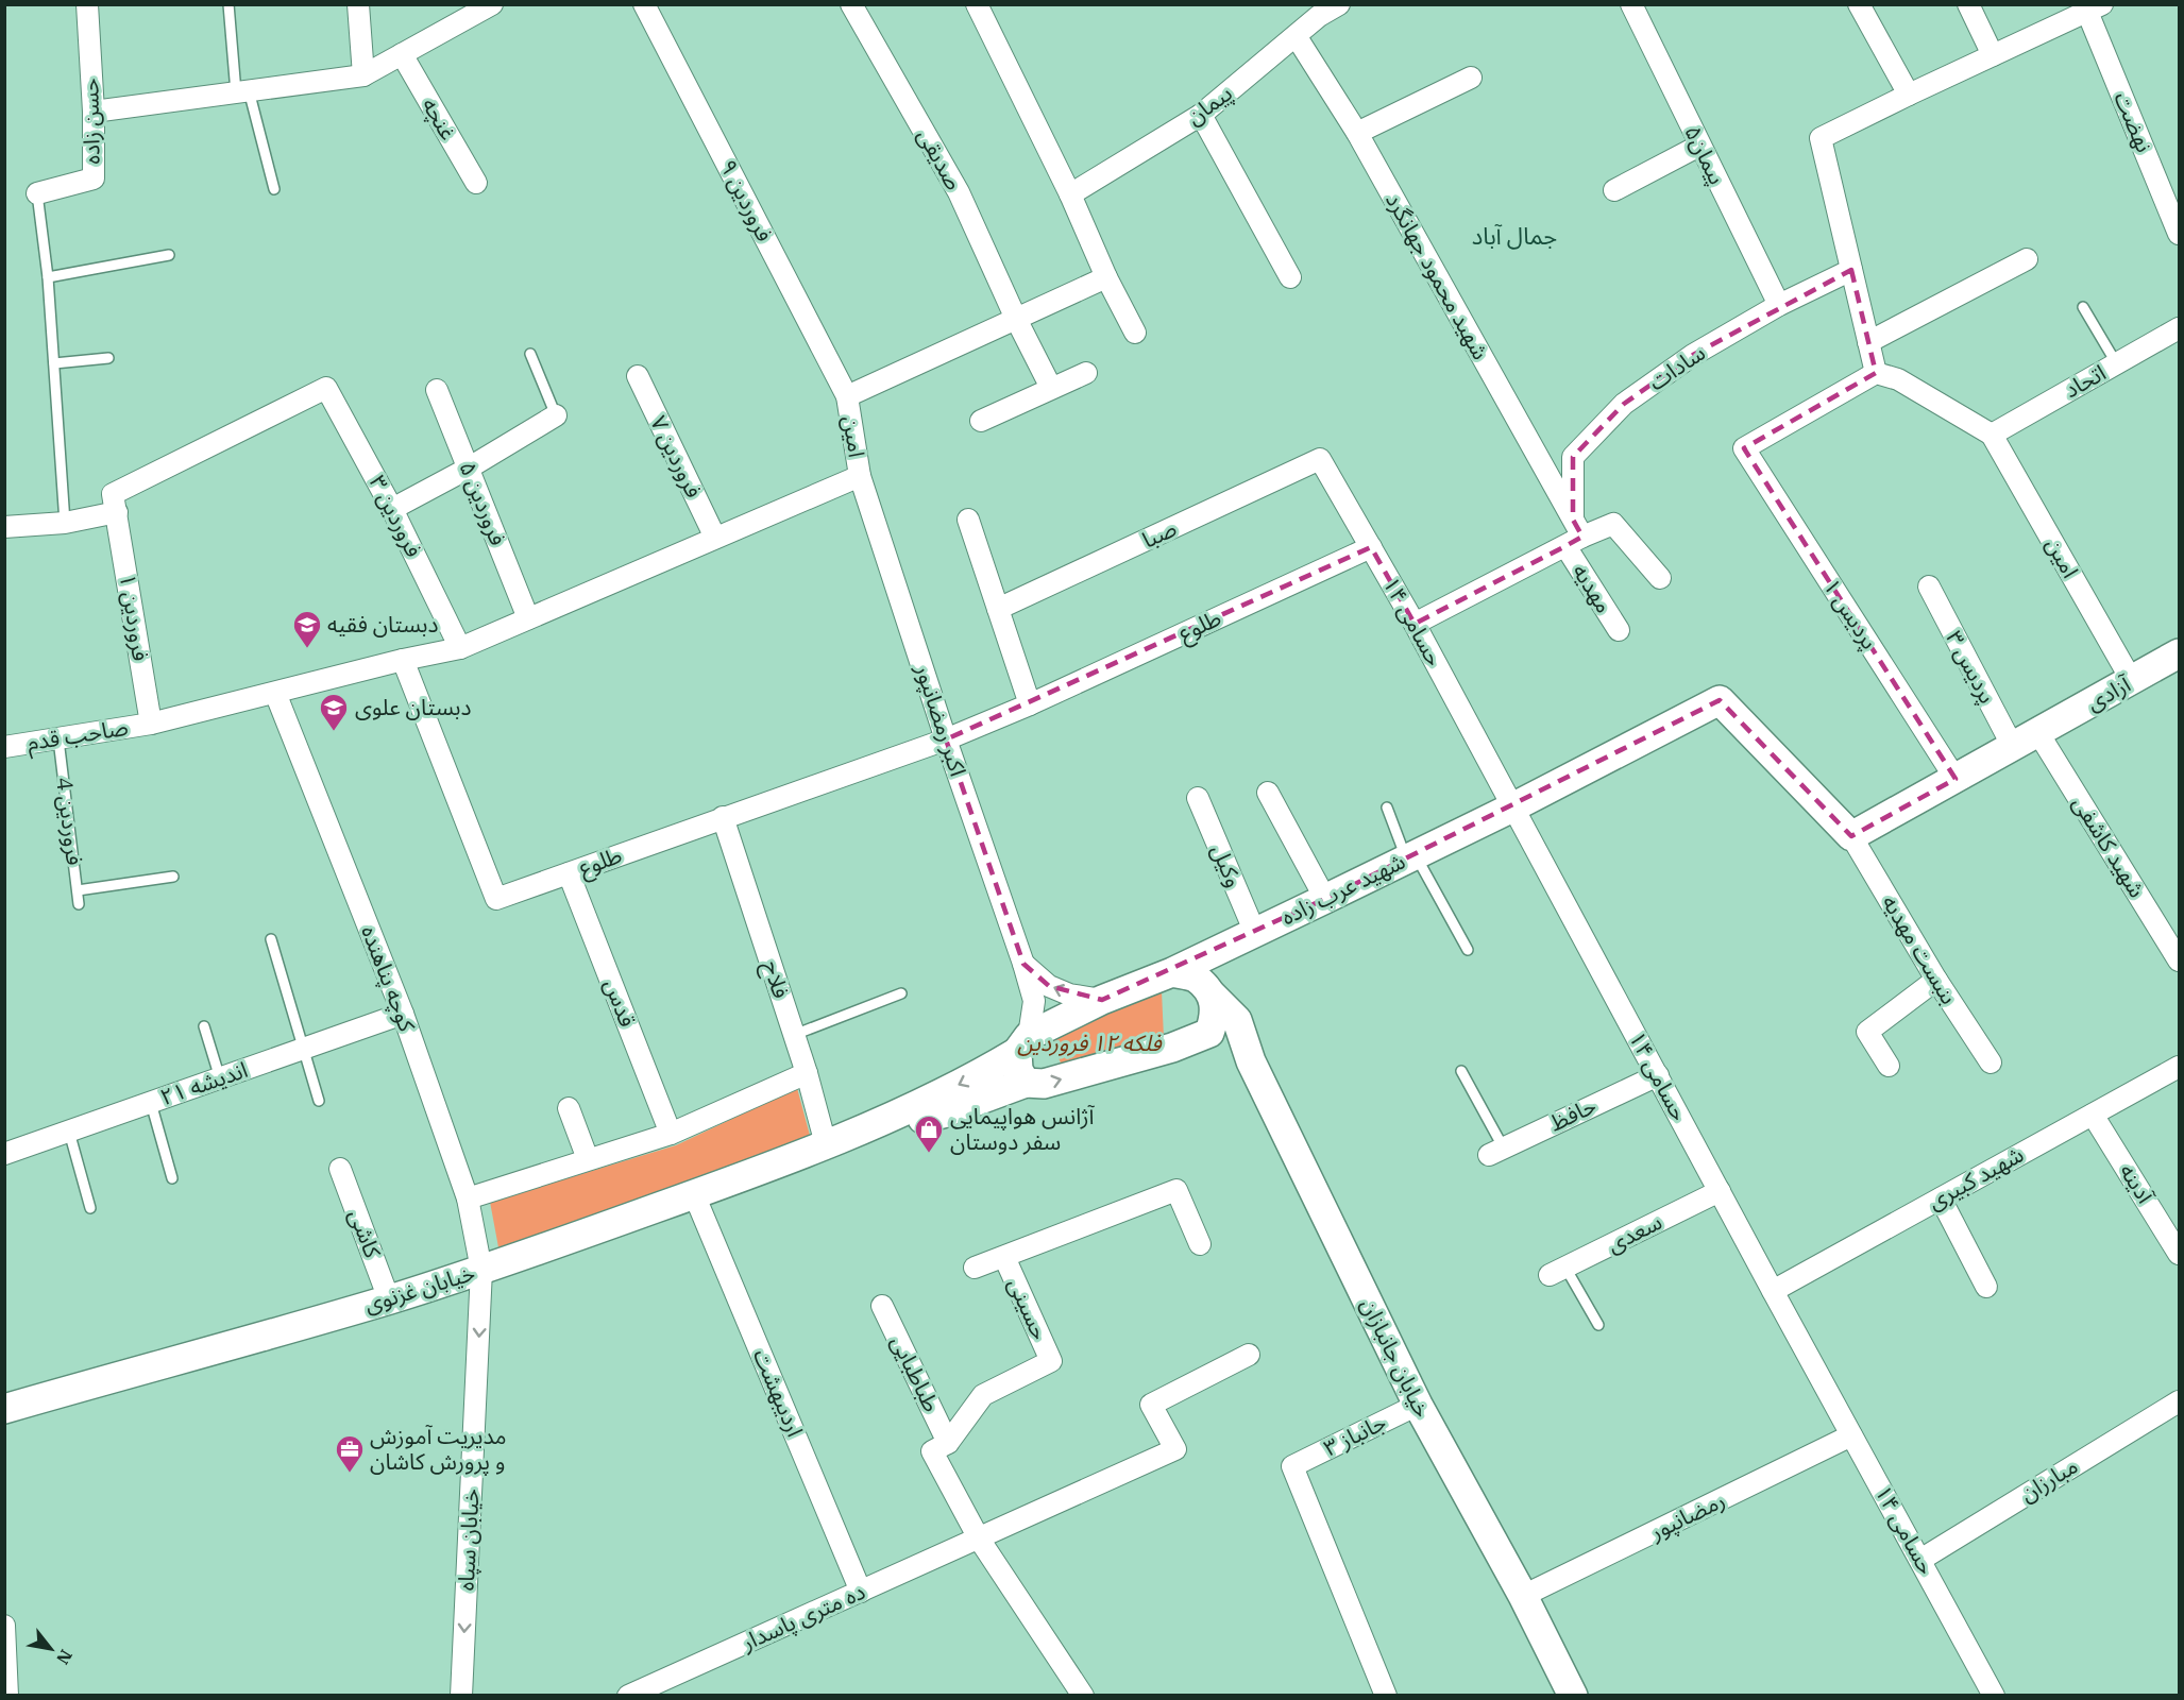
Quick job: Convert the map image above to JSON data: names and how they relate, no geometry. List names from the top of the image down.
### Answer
{
  "streets": {
    "street": [
      "پیمان",
      "غنچه",
      "حسن زاده",
      "نهضت",
      "پیمان۵",
      "صدیقی",
      "فروردین ۹",
      "شهید محمود جهانگرد",
      "سادات",
      "اتحاد",
      "امین",
      "فروردین ۷",
      "فروردین ۵",
      "فروردین ۳",
      "صبا",
      "مهدیه",
      "پردیس ۱",
      "فروردین ۱",
      "حسامی ۱۴",
      "طلوع",
      "پردیس ۳",
      "آزادی",
      "اکبر رمضانپور",
      "صاحب قدم",
      "شهید کاشفی",
      "وکیل",
      "شهید عرب زاده",
      "بنبست مهدیه",
      "کوچه پناهنده",
      "فلاح",
      "قدس",
      "اندیشه ۲۱",
      "حافظ",
      "شهید کبیری",
      "آدینه",
      "کاشی",
      "سعدی",
      "خیابان غزنوی",
      "حسینی",
      "خیابان جانبازان",
      "طباطبایی",
      "اردیبهشت",
      "جانباز ۳",
      "مبارزان",
      "رمضانپور",
      "خیابان سپاه",
      "ده متری پاسدار"
    ],
    "lane": ["فروردین 4"]
  },
  "crossings": [
    ["پیمان", "شهید محمود جهانگرد"],
    ["پیمان۵", "سادات"],
    ["فروردین ۹", "امین"],
    ["شهید محمود جهانگرد", "سادات"],
    ["شهید محمود جهانگرد", "مهدیه"],
    ["سادات", "مهدیه"],
    ["اتحاد", "امین"],
    ["امین", "آزادی"],
    ["امین", "اکبر رمضانپور"],
    ["امین", "صاحب قدم"],
    ["فروردین ۷", "صاحب قدم"],
    ["فروردین ۵", "صاحب قدم"],
    ["فروردین ۳", "فروردین ۱"],
    ["فروردین ۳", "صاحب قدم"],
    ["صبا", "حسامی ۱۴"],
    ["پردیس ۱", "آزادی"],
    ["فروردین ۱", "صاحب قدم"],
    ["حسامی ۱۴", "طلوع"],
    ["حسامی ۱۴", "شهید عرب زاده"],
    ["حسامی ۱۴", "حافظ"],
    ["حسامی ۱۴", "شهید کبیری"],
    ["حسامی ۱۴", "سعدی"],
    ["حسامی ۱۴", "مبارزان"],
    ["حسامی ۱۴", "رمضانپور"],
    ["طلوع", "اکبر رمضانپور"],
    ["طلوع", "صاحب قدم"],
    ["طلوع", "فلاح"],
    ["طلوع", "قدس"],
    ["پردیس ۳", "آزادی"],
    ["آزادی", "شهید کاشفی"],
    ["آزادی", "شهید عرب زاده"],
    ["آزادی", "بنبست مهدیه"],
    ["اکبر رمضانپور", "صاحب قدم"],
    ["اکبر رمضانپور", "شهید عرب زاده"],
    ["صاحب قدم", "فروردین 4"],
    ["صاحب قدم", "کوچه پناهنده"],
    ["وکیل", "شهید عرب زاده"],
    ["شهید عرب زاده", "بنبست مهدیه"],
    ["شهید عرب زاده", "فلاح"],
    ["شهید عرب زاده", "خیابان غزنوی"],
    ["کوچه پناهنده", "اندیشه ۲۱"],
    ["کوچه پناهنده", "خیابان غزنوی"],
    ["کوچه پناهنده", "خیابان سپاه"],
    ["فلاح", "خیابان غزنوی"],
    ["شهید کبیری", "آدینه"],
    ["کاشی", "خیابان غزنوی"],
    ["خیابان غزنوی", "اردیبهشت"],
    ["خیابان غزنوی", "خیابان سپاه"],
    ["حسینی", "طباطبایی"],
    ["خیابان جانبازان", "جانباز ۳"],
    ["خیابان جانبازان", "رمضانپور"],
    ["اردیبهشت", "ده متری پاسدار"]
  ],
  "one_way": ["خیابان سپاه"],
  "districts": ["جمال آباد"],
  "parks": ["فلکه ۱۲ فروردین"],
  "places": {
    "school or university": ["دبستان فقیه", "دبستان علوی"],
    "shop": ["آژانس هواپیمایی سفر دوستان"],
    "office": ["مدیریت آموزش و پرورش کاشان"]
  },
  "north": "bottom right"
}
